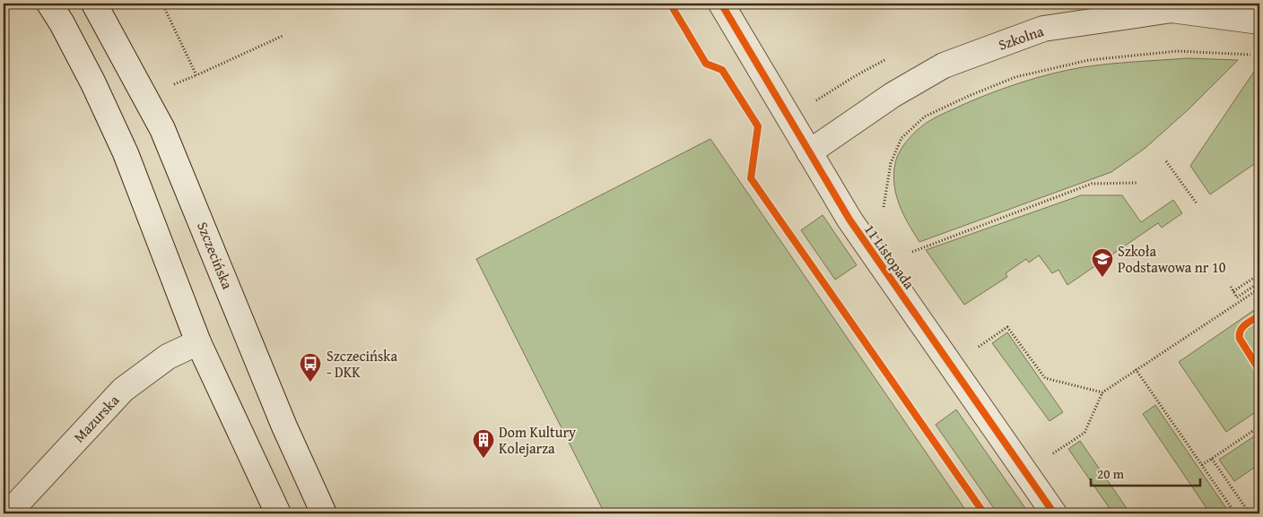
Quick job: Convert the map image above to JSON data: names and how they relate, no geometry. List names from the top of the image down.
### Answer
{
  "streets": {
    "street": [
      "Szkolna",
      "Szczecińska",
      "11 Listopada",
      "Mazurska"
    ]
  },
  "crossings": [
    ["Szkolna", "11 Listopada"]
  ],
  "places": {
    "school or university": ["Szkoła Podstawowa nr 10"],
    "bus stop": ["Szczecińska - DKK"],
    "building": ["Dom Kultury Kolejarza"]
  },
  "scale_bar": "20 m"
}
